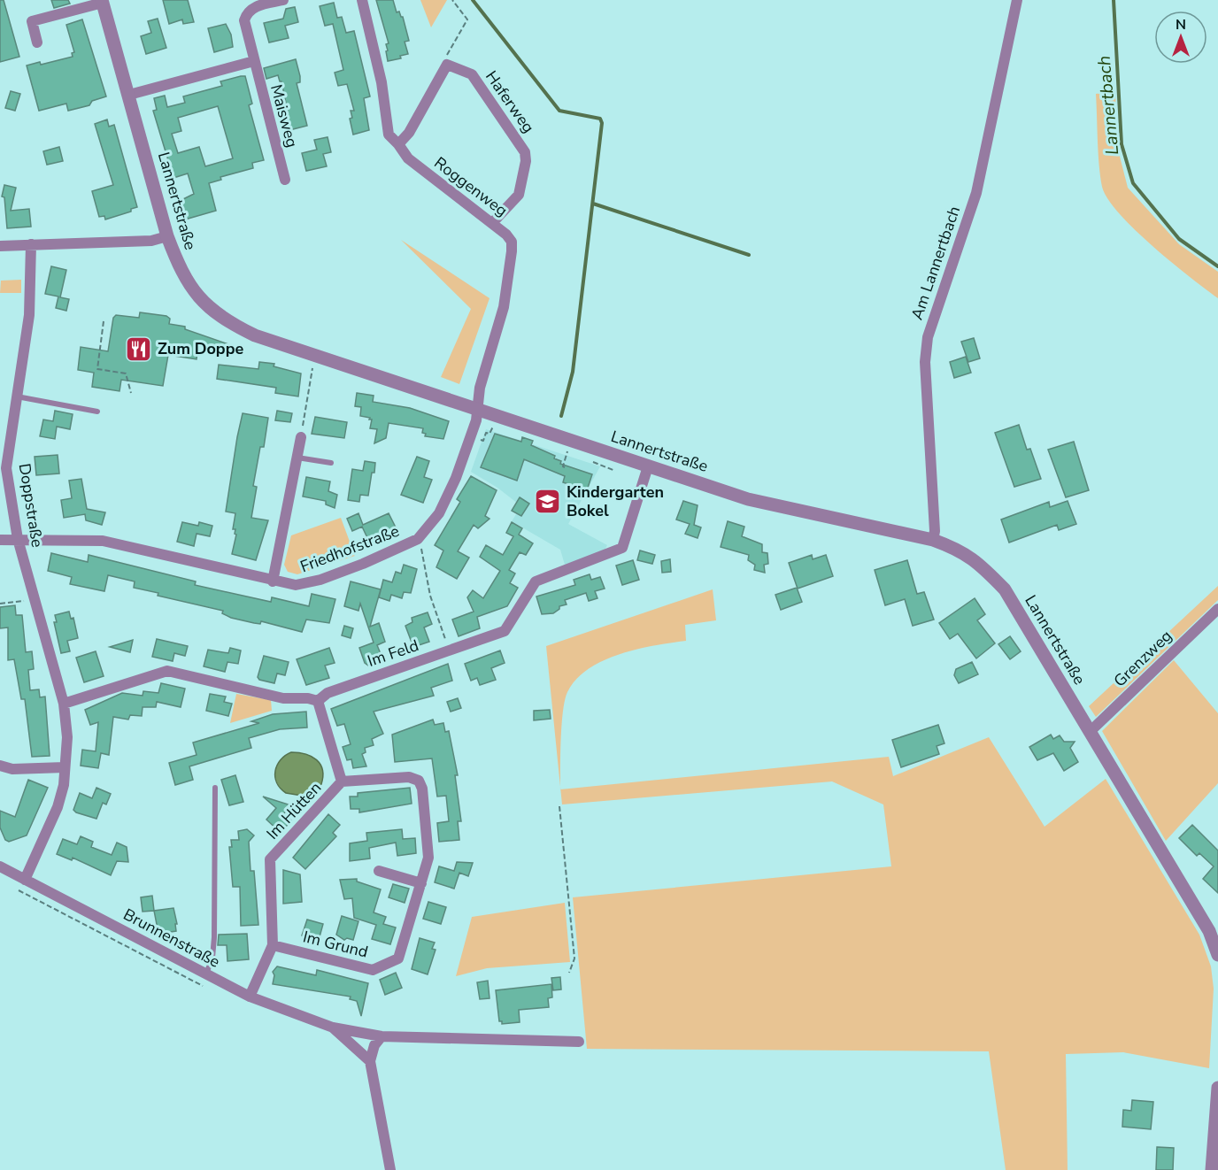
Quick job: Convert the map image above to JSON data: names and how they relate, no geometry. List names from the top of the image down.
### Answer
{
  "streets": {
    "street": [
      "Haferweg",
      "Maisweg",
      "Roggenweg",
      "Lannertstraße",
      "Am Lannertbach",
      "Doppstraße",
      "Friedhofstraße",
      "Im Feld",
      "Grenzweg",
      "Im Hütten",
      "Brunnenstraße",
      "Im Grund"
    ]
  },
  "crossings": [
    ["Haferweg", "Roggenweg"],
    ["Roggenweg", "Lannertstraße"],
    ["Roggenweg", "Friedhofstraße"],
    ["Lannertstraße", "Am Lannertbach"],
    ["Lannertstraße", "Friedhofstraße"],
    ["Lannertstraße", "Im Feld"],
    ["Lannertstraße", "Grenzweg"],
    ["Doppstraße", "Friedhofstraße"],
    ["Doppstraße", "Brunnenstraße"],
    ["Im Feld", "Im Hütten"],
    ["Im Hütten", "Im Grund"]
  ],
  "water": ["Lannertbach"],
  "places": {
    "restaurant": ["Zum Doppe"],
    "school or university": ["Kindergarten Bokel"]
  },
  "north": "top"
}
